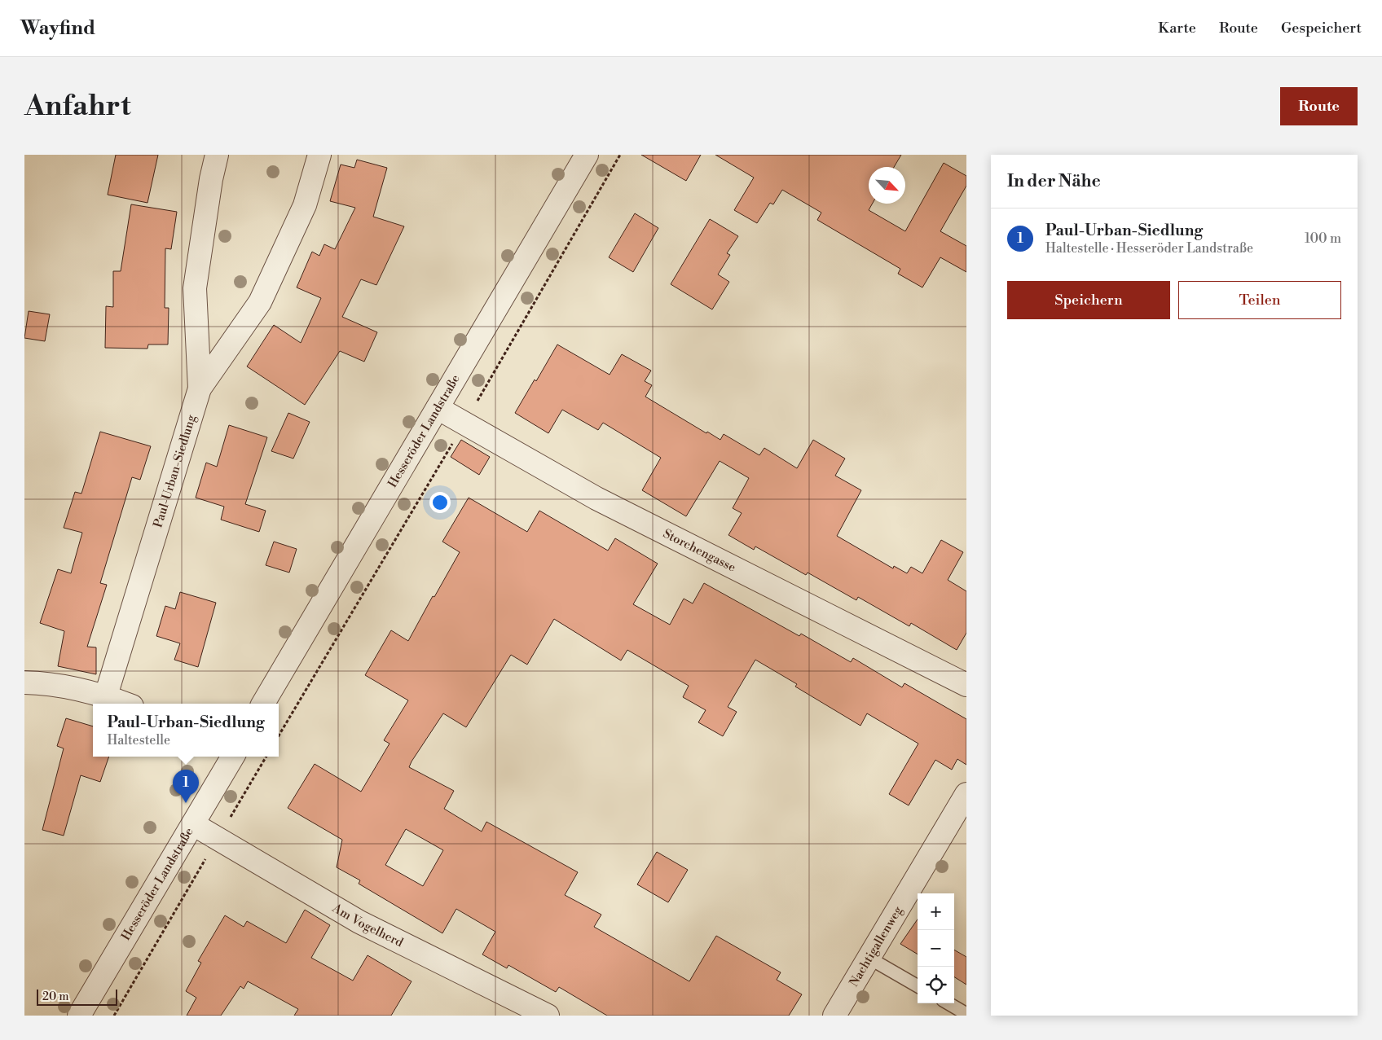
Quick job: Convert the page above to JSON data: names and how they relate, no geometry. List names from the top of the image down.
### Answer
{
  "streets": {
    "street": [
      "Hesseröder Landstraße",
      "Paul-Urban-Siedlung",
      "Storchengasse",
      "Am Vogelherd",
      "Nachtigallenweg"
    ]
  },
  "crossings": [
    ["Hesseröder Landstraße", "Storchengasse"],
    ["Hesseröder Landstraße", "Am Vogelherd"]
  ],
  "scale_bar": "20 m",
  "north": "bottom right",
  "page": {
    "header": "Wayfind",
    "nav": ["Karte", "Route", "Gespeichert"],
    "buttons": [
      "Route",
      ["Speichern", "Teilen"]
    ],
    "title": "Anfahrt",
    "heading": "In der Nähe",
    "list": [
      {
        "mark": "1",
        "name": "Paul-Urban-Siedlung",
        "note": "Haltestelle · Hesseröder Landstraße",
        "value": "100 m"
      }
    ],
    "popup": ["Paul-Urban-Siedlung", "Haltestelle"],
    "pins": "1",
    "map_buttons": ["+", "−"],
    "scale": "20 m"
  }
}
